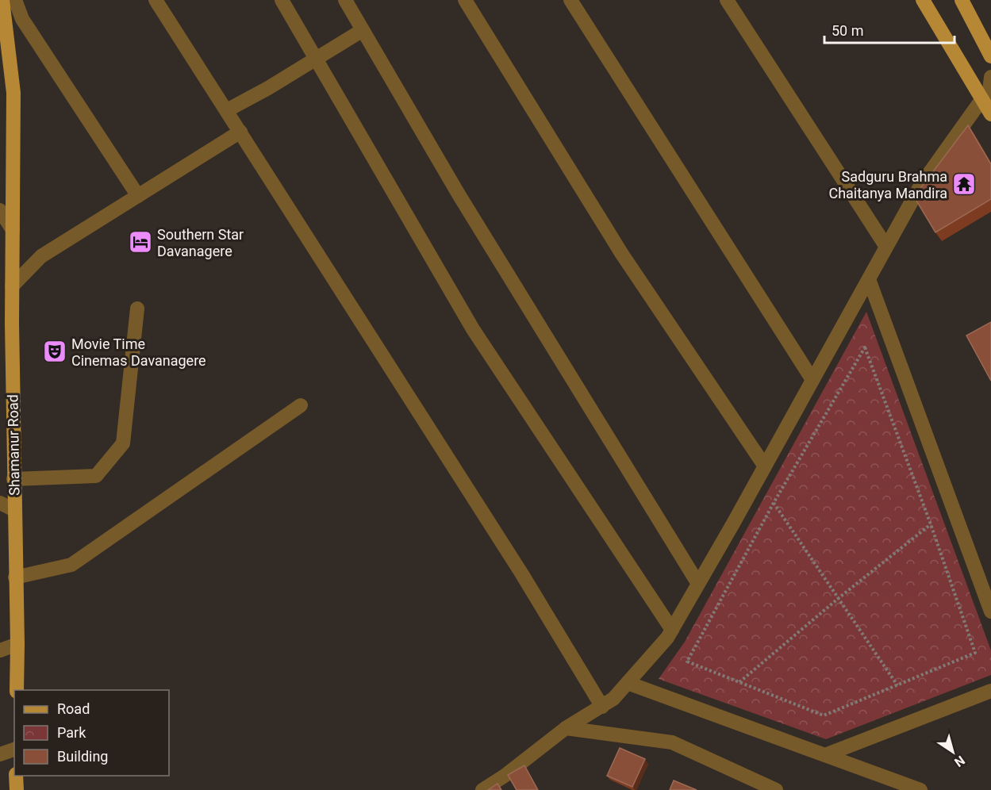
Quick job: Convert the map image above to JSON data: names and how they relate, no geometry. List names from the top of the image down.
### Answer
{
  "streets": {
    "main road": ["Shamanur Road"]
  },
  "places": {
    "temple": ["Sadguru Brahma Chaitanya Mandira"],
    "hotel": ["Southern Star Davanagere"],
    "theatre": ["Movie Time Cinemas Davanagere"]
  },
  "legend": ["Road", "Park", "Building"],
  "scale_bar": "50 m",
  "north": "bottom right"
}
